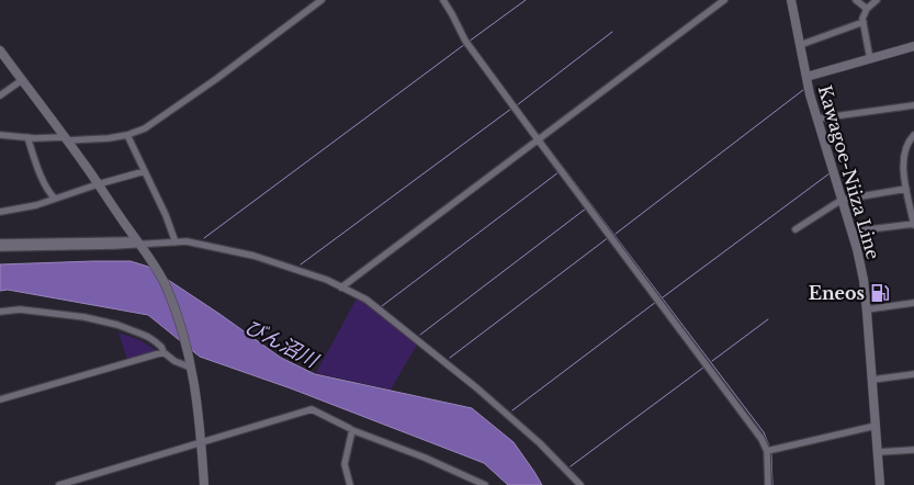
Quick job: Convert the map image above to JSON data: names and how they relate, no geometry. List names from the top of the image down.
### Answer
{
  "streets": {
    "main road": ["Kawagoe-Niiza Line"]
  },
  "water": ["びん沼川"],
  "places": {
    "fuel station": ["Eneos"]
  }
}
